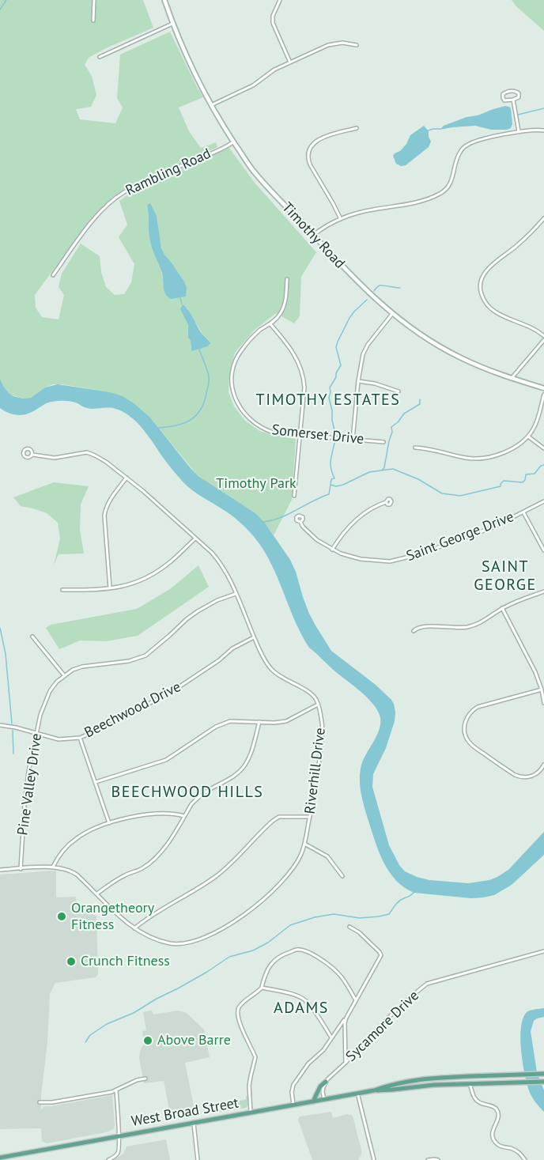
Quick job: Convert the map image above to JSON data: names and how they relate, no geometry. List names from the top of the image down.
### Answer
{
  "streets": {
    "main road": ["Timothy Road", "West Broad Street"],
    "street": [
      "Rambling Road",
      "Somerset Drive",
      "Saint George Drive",
      "Beechwood Drive",
      "Riverhill Drive",
      "Pine Valley Drive",
      "Sycamore Drive"
    ]
  },
  "crossings": [
    ["Rambling Road", "Timothy Road"],
    ["Beechwood Drive", "Pine Valley Drive"],
    ["Riverhill Drive", "Pine Valley Drive"]
  ],
  "districts": [
    "TIMOTHY ESTATES",
    "SAINT GEORGE",
    "BEECHWOOD HILLS",
    "ADAMS"
  ],
  "parks": ["Timothy Park"],
  "places": ["Orangetheory Fitness", "Crunch Fitness", "Above Barre"]
}
